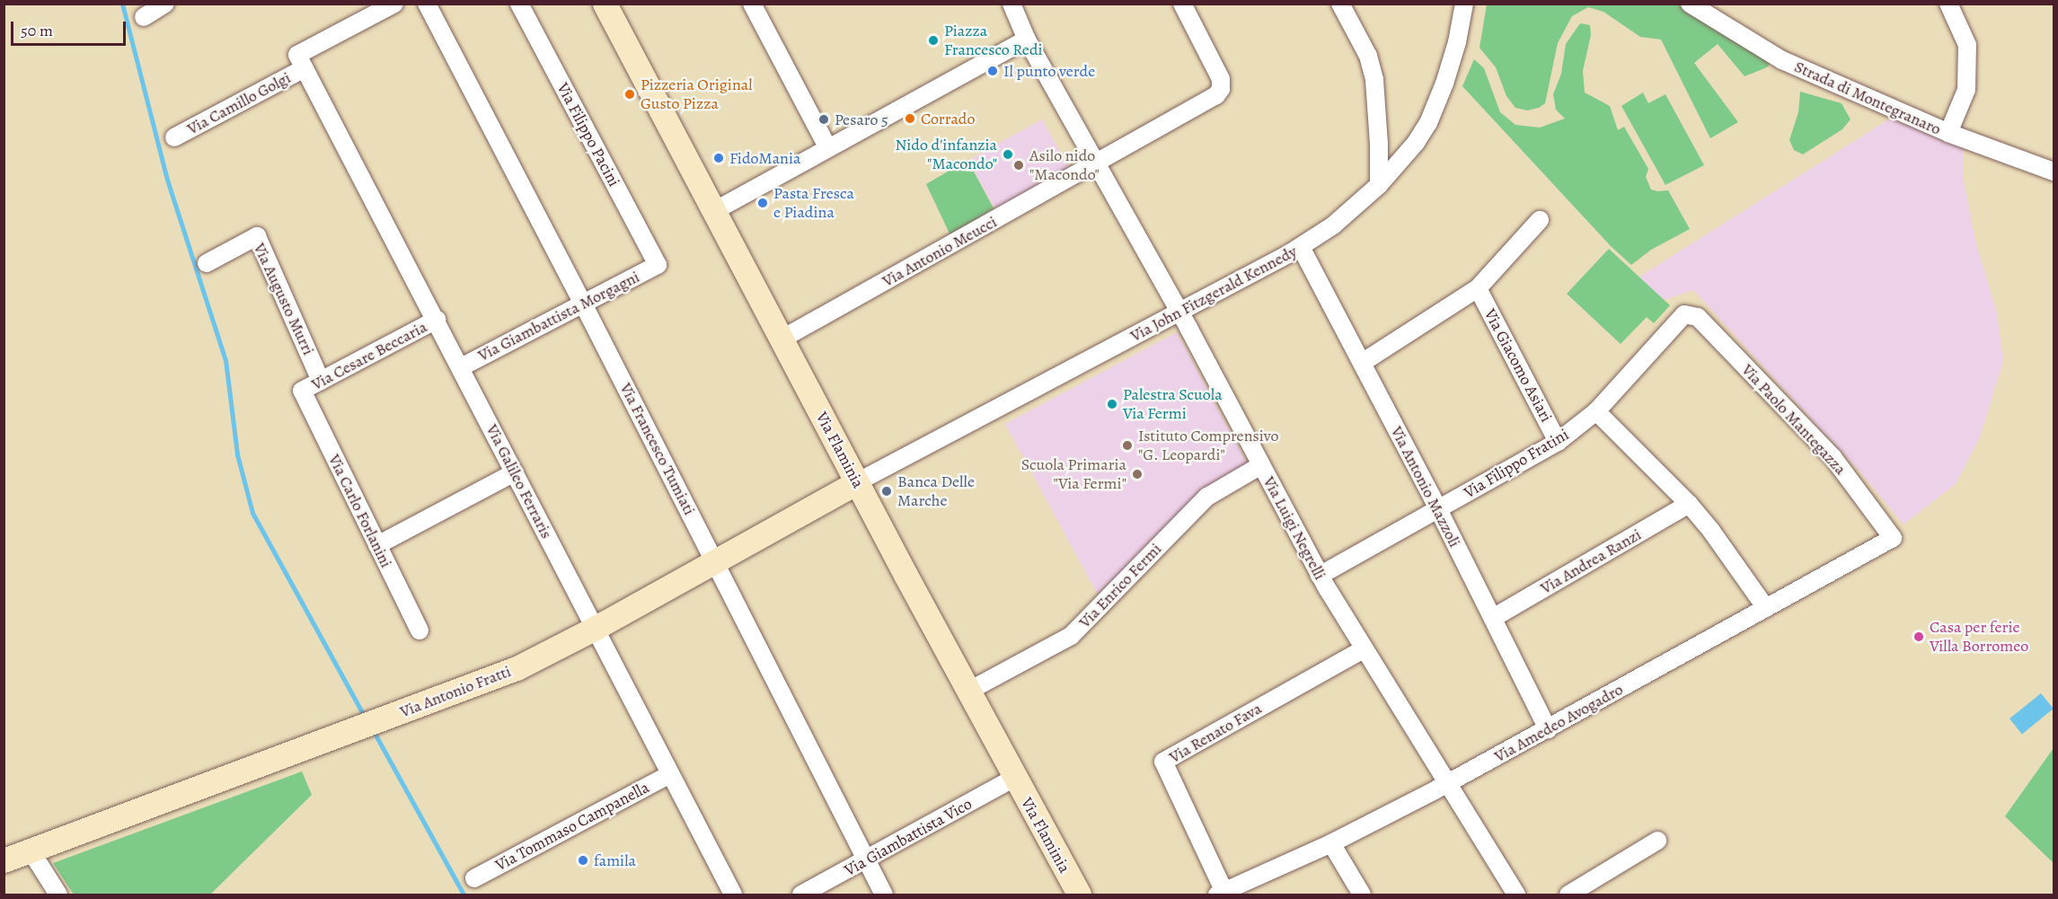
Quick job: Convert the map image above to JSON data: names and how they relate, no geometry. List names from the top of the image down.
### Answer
{
  "streets": {
    "street": [
      "Strada di Montegranaro",
      "Via Camillo Golgi",
      "Via Filippo Pacini",
      "Via Antonio Meucci",
      "Via John Fitzgerald Kennedy",
      "Via Augusto Murri",
      "Via Giambattista Morgagni",
      "Via Cesare Beccaria",
      "Via Giacomo Asiari",
      "Via Paolo Mantegazza",
      "Via Francesco Tumiati",
      "Via Flaminia",
      "Via Filippo Fratini",
      "Via Galileo Ferraris",
      "Via Antonio Mazzoli",
      "Via Carlo Forlanini",
      "Via Luigi Negrelli",
      "Via Andrea Ranzi",
      "Via Enrico Fermi",
      "Via Antonio Fratti",
      "Via Amedeo Avogadro",
      "Via Renato Fava",
      "Via Tommaso Campanella",
      "Via Giambattista Vico"
    ]
  },
  "crossings": [
    ["Via Camillo Golgi", "Via Galileo Ferraris"],
    ["Via Filippo Pacini", "Via Giambattista Morgagni"],
    ["Via Antonio Meucci", "Via Flaminia"],
    ["Via Antonio Meucci", "Via Luigi Negrelli"],
    ["Via John Fitzgerald Kennedy", "Via Flaminia"],
    ["Via John Fitzgerald Kennedy", "Via Antonio Mazzoli"],
    ["Via John Fitzgerald Kennedy", "Via Luigi Negrelli"],
    ["Via John Fitzgerald Kennedy", "Via Antonio Fratti"],
    ["Via Augusto Murri", "Via Cesare Beccaria"],
    ["Via Giambattista Morgagni", "Via Francesco Tumiati"],
    ["Via Giambattista Morgagni", "Via Galileo Ferraris"],
    ["Via Cesare Beccaria", "Via Galileo Ferraris"],
    ["Via Cesare Beccaria", "Via Carlo Forlanini"],
    ["Via Giacomo Asiari", "Via Filippo Fratini"],
    ["Via Paolo Mantegazza", "Via Filippo Fratini"],
    ["Via Paolo Mantegazza", "Via Amedeo Avogadro"],
    ["Via Francesco Tumiati", "Via Antonio Fratti"],
    ["Via Francesco Tumiati", "Via Giambattista Vico"],
    ["Via Flaminia", "Via Enrico Fermi"],
    ["Via Flaminia", "Via Antonio Fratti"],
    ["Via Flaminia", "Via Giambattista Vico"],
    ["Via Filippo Fratini", "Via Antonio Mazzoli"],
    ["Via Filippo Fratini", "Via Luigi Negrelli"],
    ["Via Galileo Ferraris", "Via Antonio Fratti"],
    ["Via Galileo Ferraris", "Via Tommaso Campanella"],
    ["Via Antonio Mazzoli", "Via Andrea Ranzi"],
    ["Via Antonio Mazzoli", "Via Amedeo Avogadro"],
    ["Via Luigi Negrelli", "Via Enrico Fermi"],
    ["Via Luigi Negrelli", "Via Amedeo Avogadro"],
    ["Via Luigi Negrelli", "Via Renato Fava"],
    ["Via Amedeo Avogadro", "Via Renato Fava"]
  ],
  "places": [
    "Piazza Francesco Redi",
    "Il punto verde",
    "Pizzeria Original Gusto Pizza",
    "Corrado",
    "Pesaro 5",
    "Nido d'infanzia \"Macondo\"",
    "FidoMania",
    "Asilo nido \"Macondo\"",
    "Pasta Fresca e Piadina",
    "Palestra Scuola Via Fermi",
    "Istituto Comprensivo \"G. Leopardi\"",
    "Scuola Primaria \"Via Fermi\"",
    "Banca Delle Marche",
    "Casa per ferie Villa Borromeo",
    "famila"
  ],
  "scale_bar": "50 m"
}
